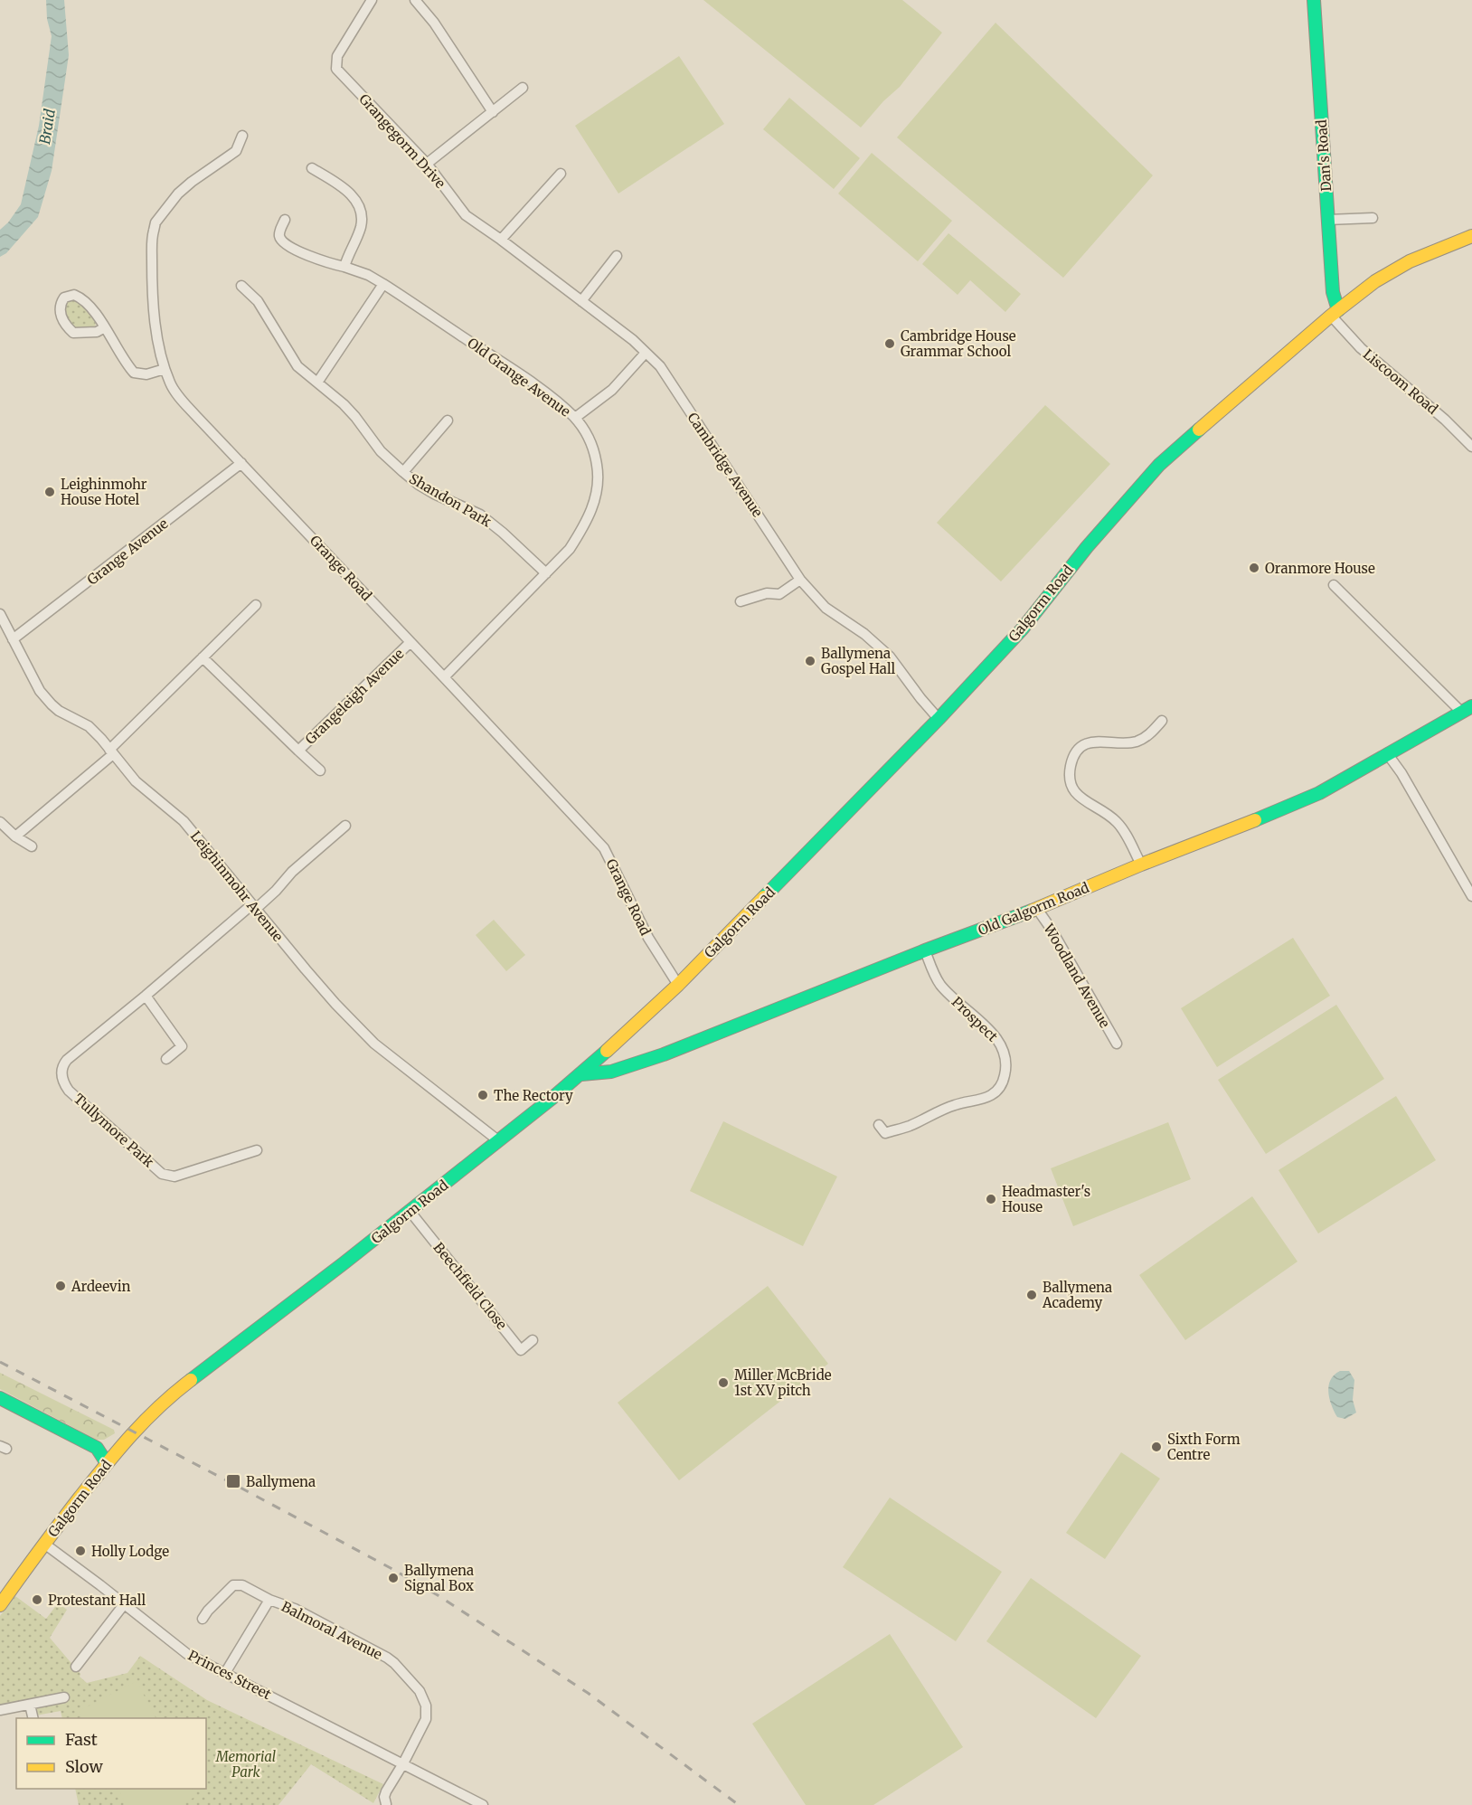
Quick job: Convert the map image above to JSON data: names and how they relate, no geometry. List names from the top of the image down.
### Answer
{
  "streets": {
    "main road": ["Dan's Road", "Galgorm Road", "Old Galgorm Road"],
    "street": [
      "Grangegorm Drive",
      "Old Grange Avenue",
      "Liscoom Road",
      "Cambridge Avenue",
      "Shandon Park",
      "Grange Avenue",
      "Grange Road",
      "Grangeleigh Avenue",
      "Leighinmohr Avenue",
      "Woodland Avenue",
      "Prospect",
      "Tullymore Park",
      "Beechfield Close",
      "Balmoral Avenue",
      "Princes Street"
    ]
  },
  "crossings": [
    ["Grangegorm Drive", "Cambridge Avenue"],
    ["Dan's Road", "Liscoom Road"],
    ["Dan's Road", "Galgorm Road"],
    ["Old Grange Avenue", "Shandon Park"],
    ["Old Grange Avenue", "Grange Road"],
    ["Liscoom Road", "Galgorm Road"],
    ["Cambridge Avenue", "Galgorm Road"],
    ["Grange Avenue", "Grange Road"],
    ["Grange Avenue", "Leighinmohr Avenue"],
    ["Grange Road", "Galgorm Road"],
    ["Grange Road", "Grangeleigh Avenue"],
    ["Galgorm Road", "Leighinmohr Avenue"],
    ["Galgorm Road", "Old Galgorm Road"],
    ["Galgorm Road", "Beechfield Close"],
    ["Galgorm Road", "Princes Street"],
    ["Leighinmohr Avenue", "Tullymore Park"],
    ["Old Galgorm Road", "Woodland Avenue"],
    ["Old Galgorm Road", "Prospect"],
    ["Balmoral Avenue", "Princes Street"]
  ],
  "water": ["Braid"],
  "parks": ["Memorial Park"],
  "places": {
    "other": [
      "Cambridge House Grammar School",
      "Leighinmohr House Hotel",
      "Oranmore House",
      "Ballymena Gospel Hall",
      "The Rectory",
      "Headmaster's House",
      "Ardeevin",
      "Ballymena Academy",
      "Miller McBride 1st XV pitch",
      "Sixth Form Centre",
      "Holly Lodge",
      "Ballymena Signal Box",
      "Protestant Hall"
    ],
    "transit": ["Ballymena"]
  },
  "legend": ["Fast", "Slow"]
}
